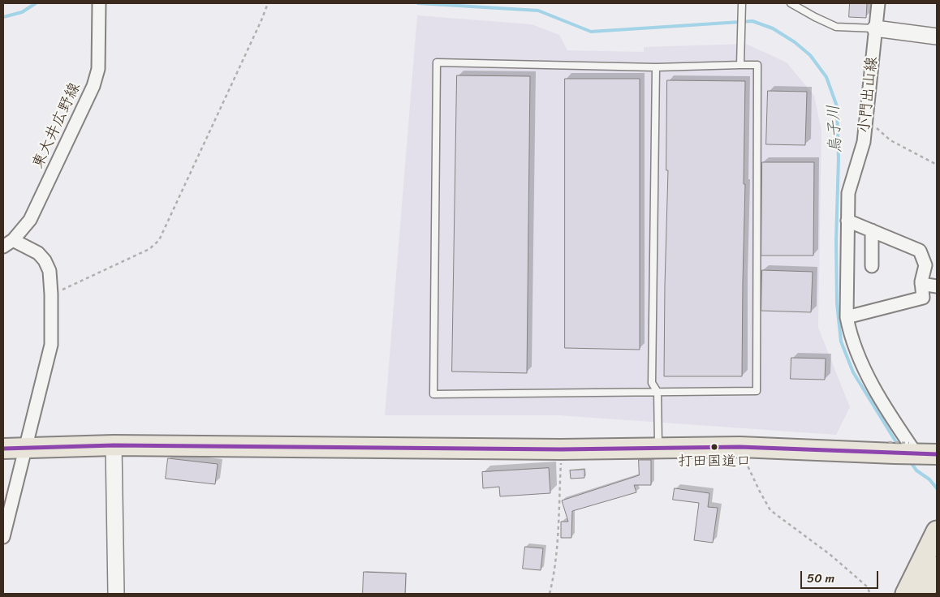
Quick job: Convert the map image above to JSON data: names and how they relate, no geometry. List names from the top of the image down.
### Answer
{
  "streets": {
    "street": ["小門出山線", "東大井広野線"]
  },
  "water": ["烏子川"],
  "places": ["打田国道口"],
  "scale_bar": "50 m"
}
